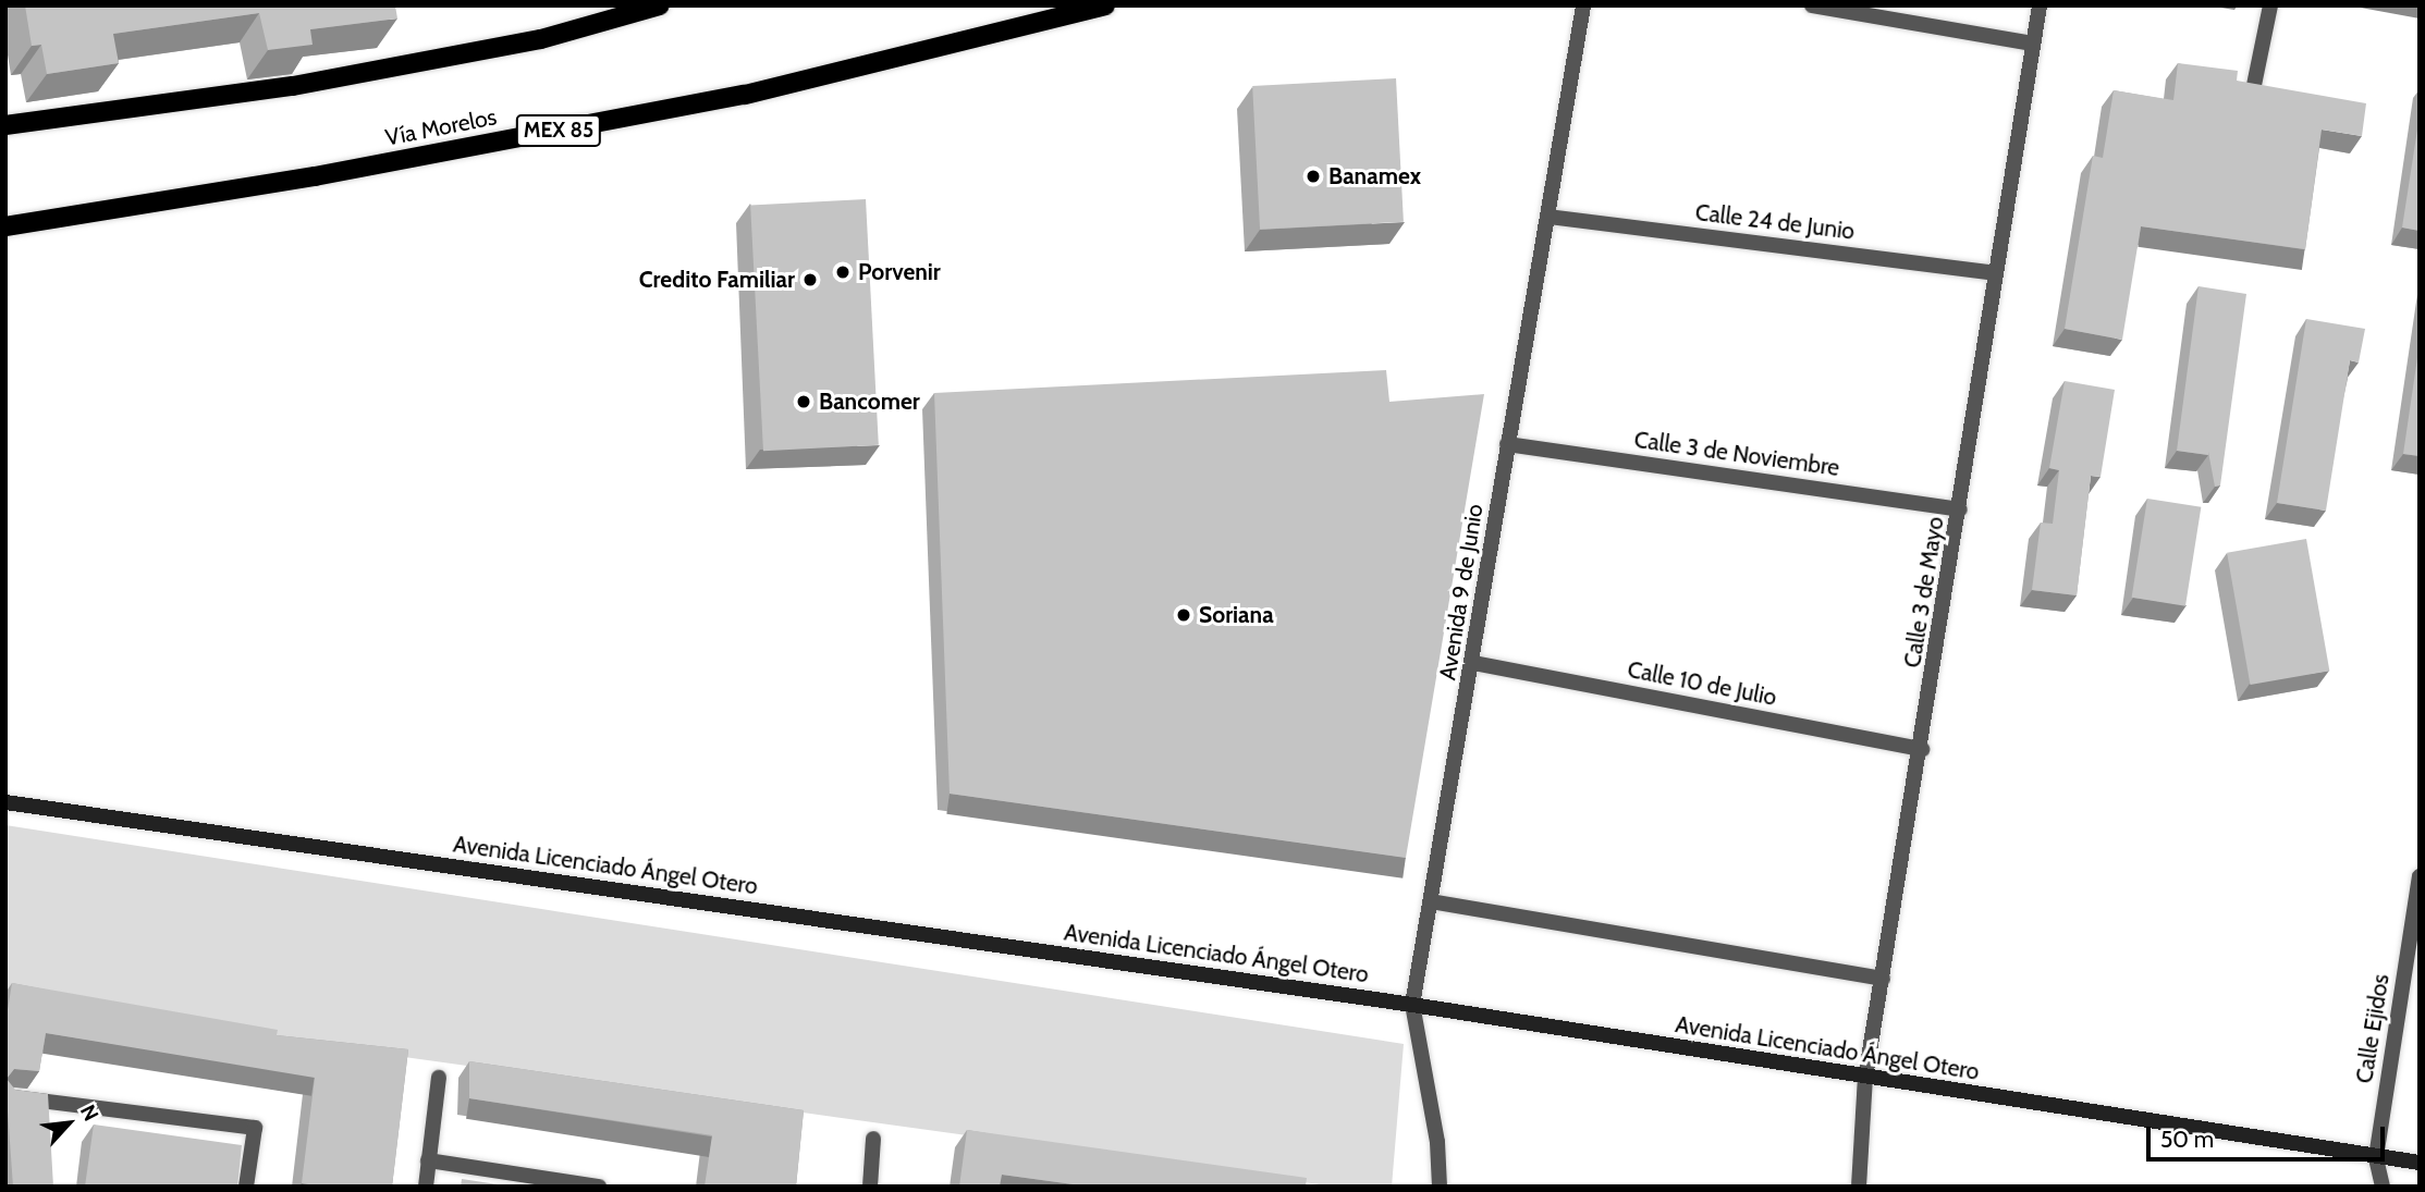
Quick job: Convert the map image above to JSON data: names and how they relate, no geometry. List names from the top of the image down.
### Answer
{
  "streets": {
    "main road": ["Vía Morelos", "MEX 85", "Avenida Licenciado Ángel Otero"],
    "street": [
      "Calle 24 de Junio",
      "Calle 3 de Noviembre",
      "Avenida 9 de Junio",
      "Calle 3 de Mayo",
      "Calle 10 de Julio",
      "Calle Ejidos"
    ]
  },
  "crossings": [
    ["Calle 24 de Junio", "Avenida 9 de Junio"],
    ["Calle 24 de Junio", "Calle 3 de Mayo"],
    ["Calle 3 de Noviembre", "Avenida 9 de Junio"],
    ["Calle 3 de Noviembre", "Calle 3 de Mayo"],
    ["Avenida 9 de Junio", "Calle 10 de Julio"],
    ["Avenida 9 de Junio", "Avenida Licenciado Ángel Otero"],
    ["Calle 3 de Mayo", "Calle 10 de Julio"],
    ["Calle 3 de Mayo", "Avenida Licenciado Ángel Otero"],
    ["Avenida Licenciado Ángel Otero", "Calle Ejidos"]
  ],
  "places": [
    "Banamex",
    "Porvenir",
    "Credito Familiar",
    "Bancomer",
    "Soriana"
  ],
  "scale_bar": "50 m",
  "north": "top right"
}
